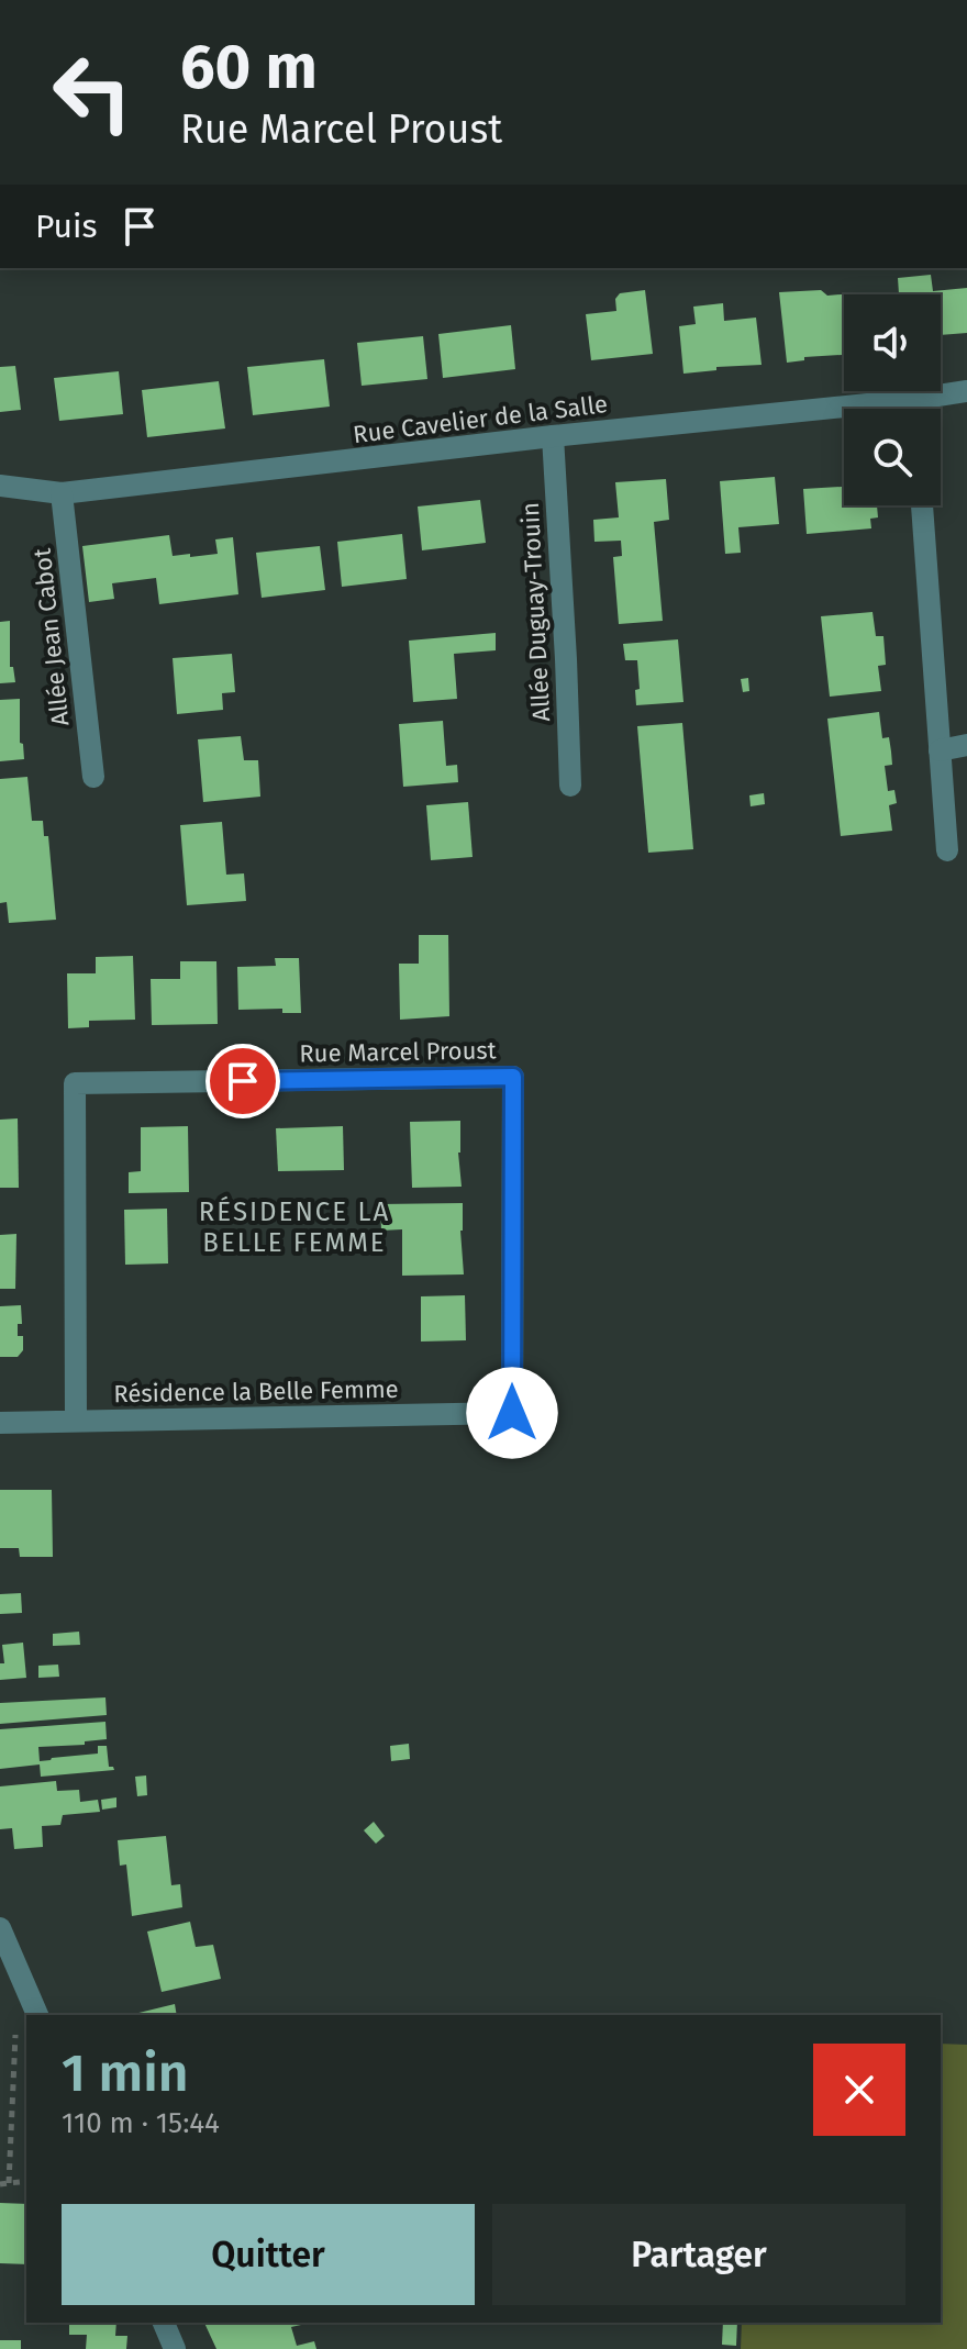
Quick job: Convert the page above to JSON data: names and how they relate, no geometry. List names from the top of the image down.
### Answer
{
  "streets": {
    "street": [
      "Rue Cavelier de la Salle",
      "Allée Duguay-Trouin",
      "Allée Jean Cabot",
      "Rue Marcel Proust",
      "Résidence la Belle Femme"
    ]
  },
  "crossings": [
    ["Rue Cavelier de la Salle", "Allée Duguay-Trouin"],
    ["Rue Cavelier de la Salle", "Allée Jean Cabot"],
    ["Rue Marcel Proust", "Résidence la Belle Femme"]
  ],
  "districts": ["RÉSIDENCE LA BELLE FEMME"],
  "page": {
    "turn": ["60 m", "Rue Marcel Proust"],
    "then": "Puis",
    "heading": ["1 min", "110 m · 15:44"],
    "buttons": ["Quitter", "Partager"]
  }
}
